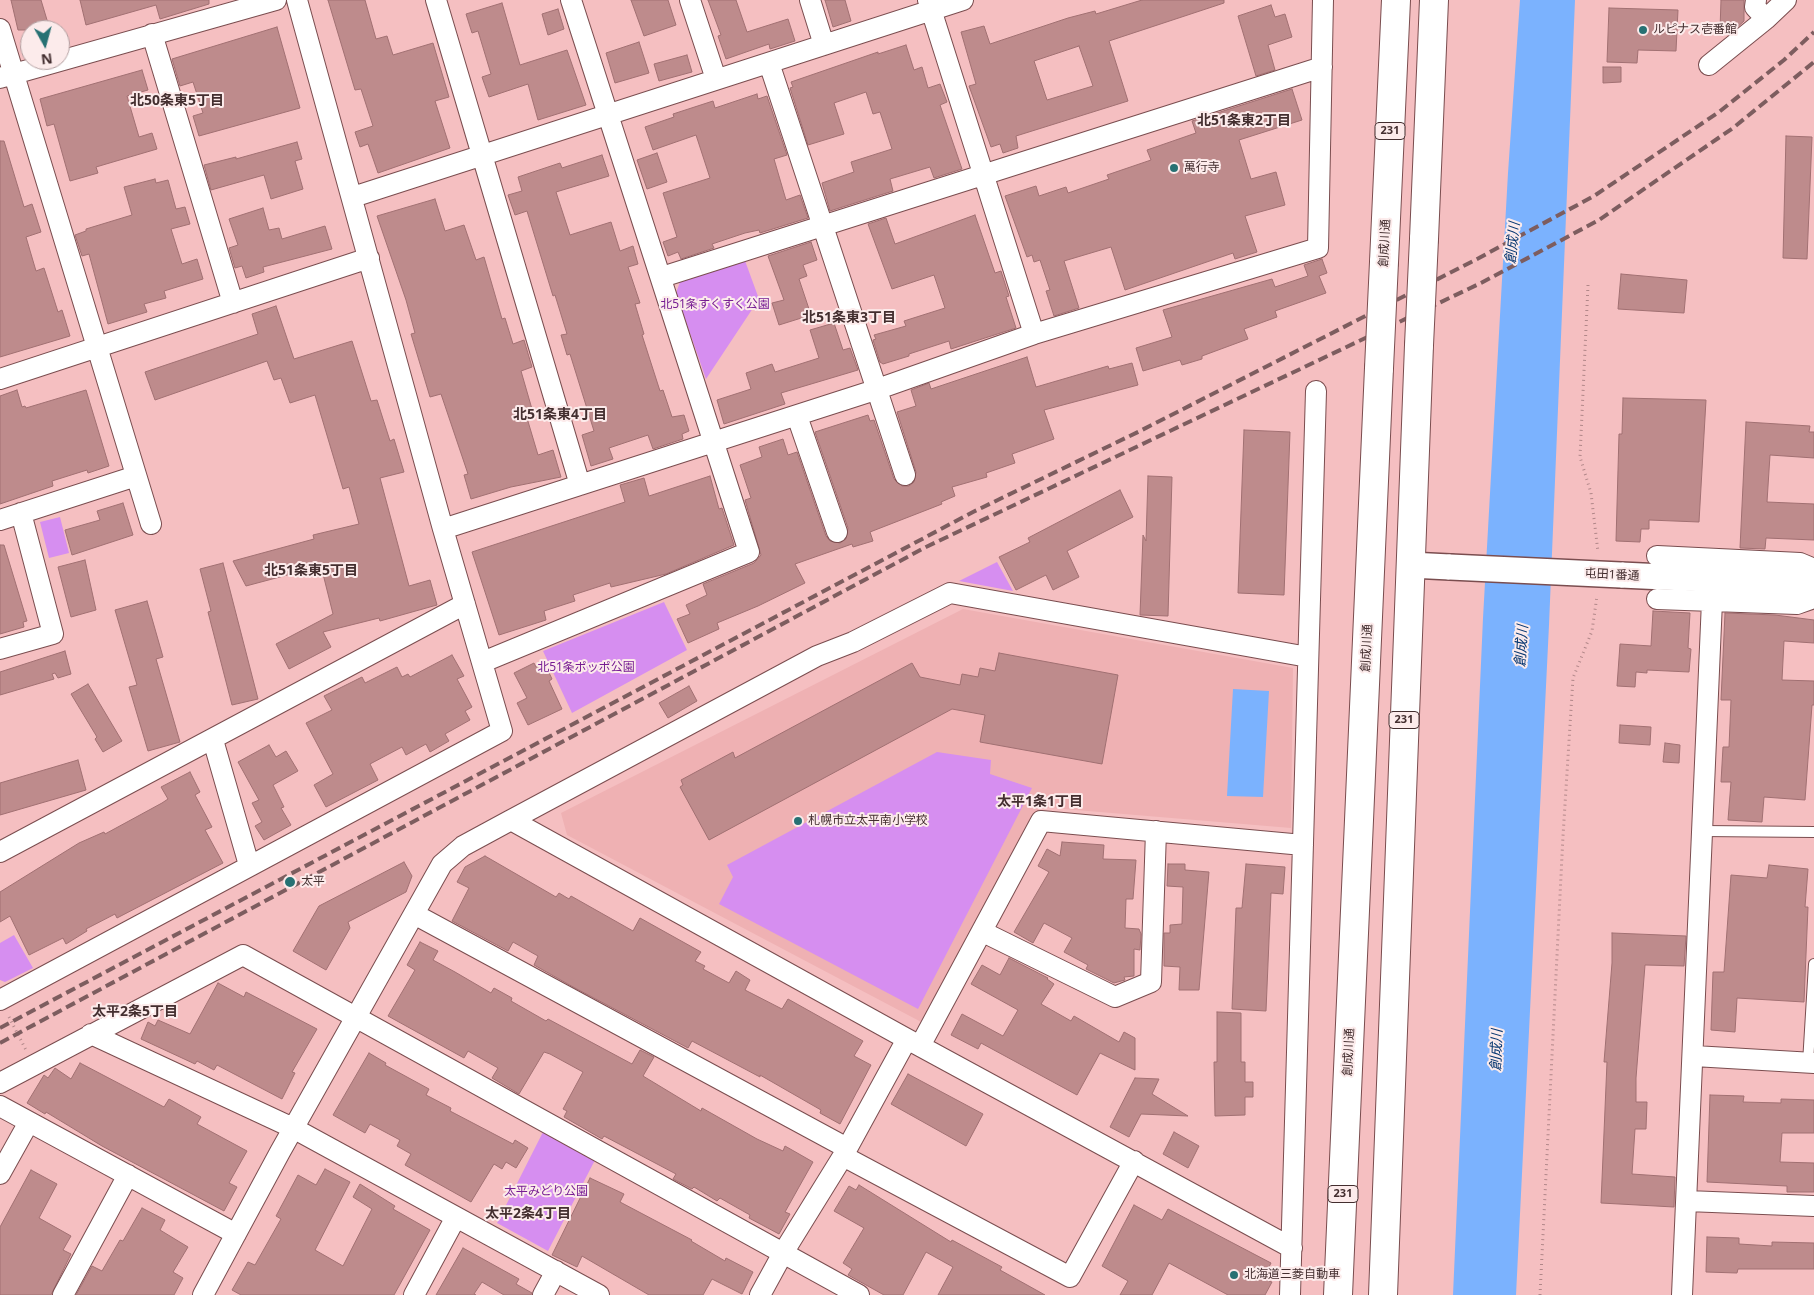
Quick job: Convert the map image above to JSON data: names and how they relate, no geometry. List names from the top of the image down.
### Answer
{
  "streets": {
    "highway": ["231", "創成川通"],
    "street": ["屯田1番通"]
  },
  "crossings": [
    ["231", "屯田1番通"]
  ],
  "districts": [
    "北50条東5丁目",
    "北51条東2丁目",
    "北51条東3丁目",
    "北51条東4丁目",
    "北51条東5丁目",
    "太平1条1丁目",
    "太平2条5丁目",
    "太平2条4丁目"
  ],
  "water": ["創成川"],
  "parks": ["北51条すくすく公園", "北51条ポッポ公園", "太平みどり公園"],
  "places": [
    "ルピナス壱番館",
    "萬行寺",
    "札幌市立太平南小学校",
    "太平",
    "北海道三菱自動車"
  ],
  "north": "bottom"
}
